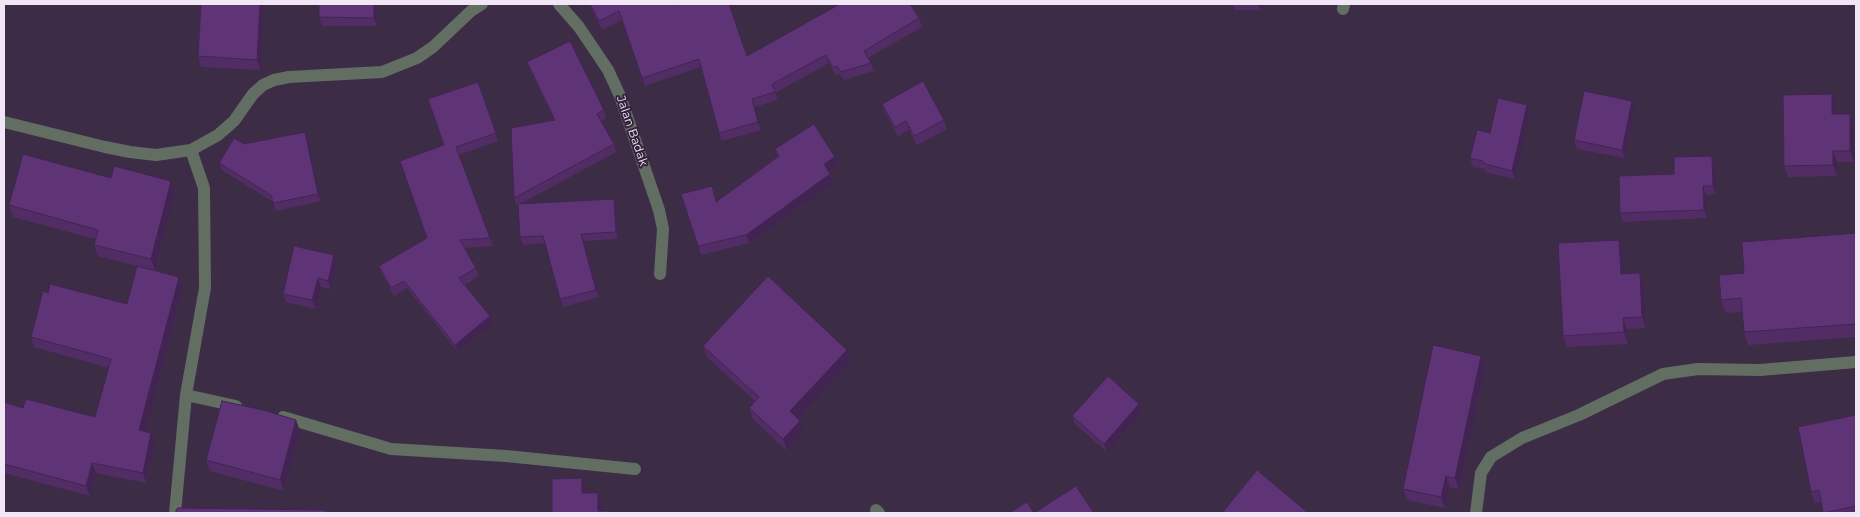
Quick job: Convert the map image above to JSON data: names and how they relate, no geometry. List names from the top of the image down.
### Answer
{
  "streets": {
    "street": ["Jalan Badak"]
  }
}
